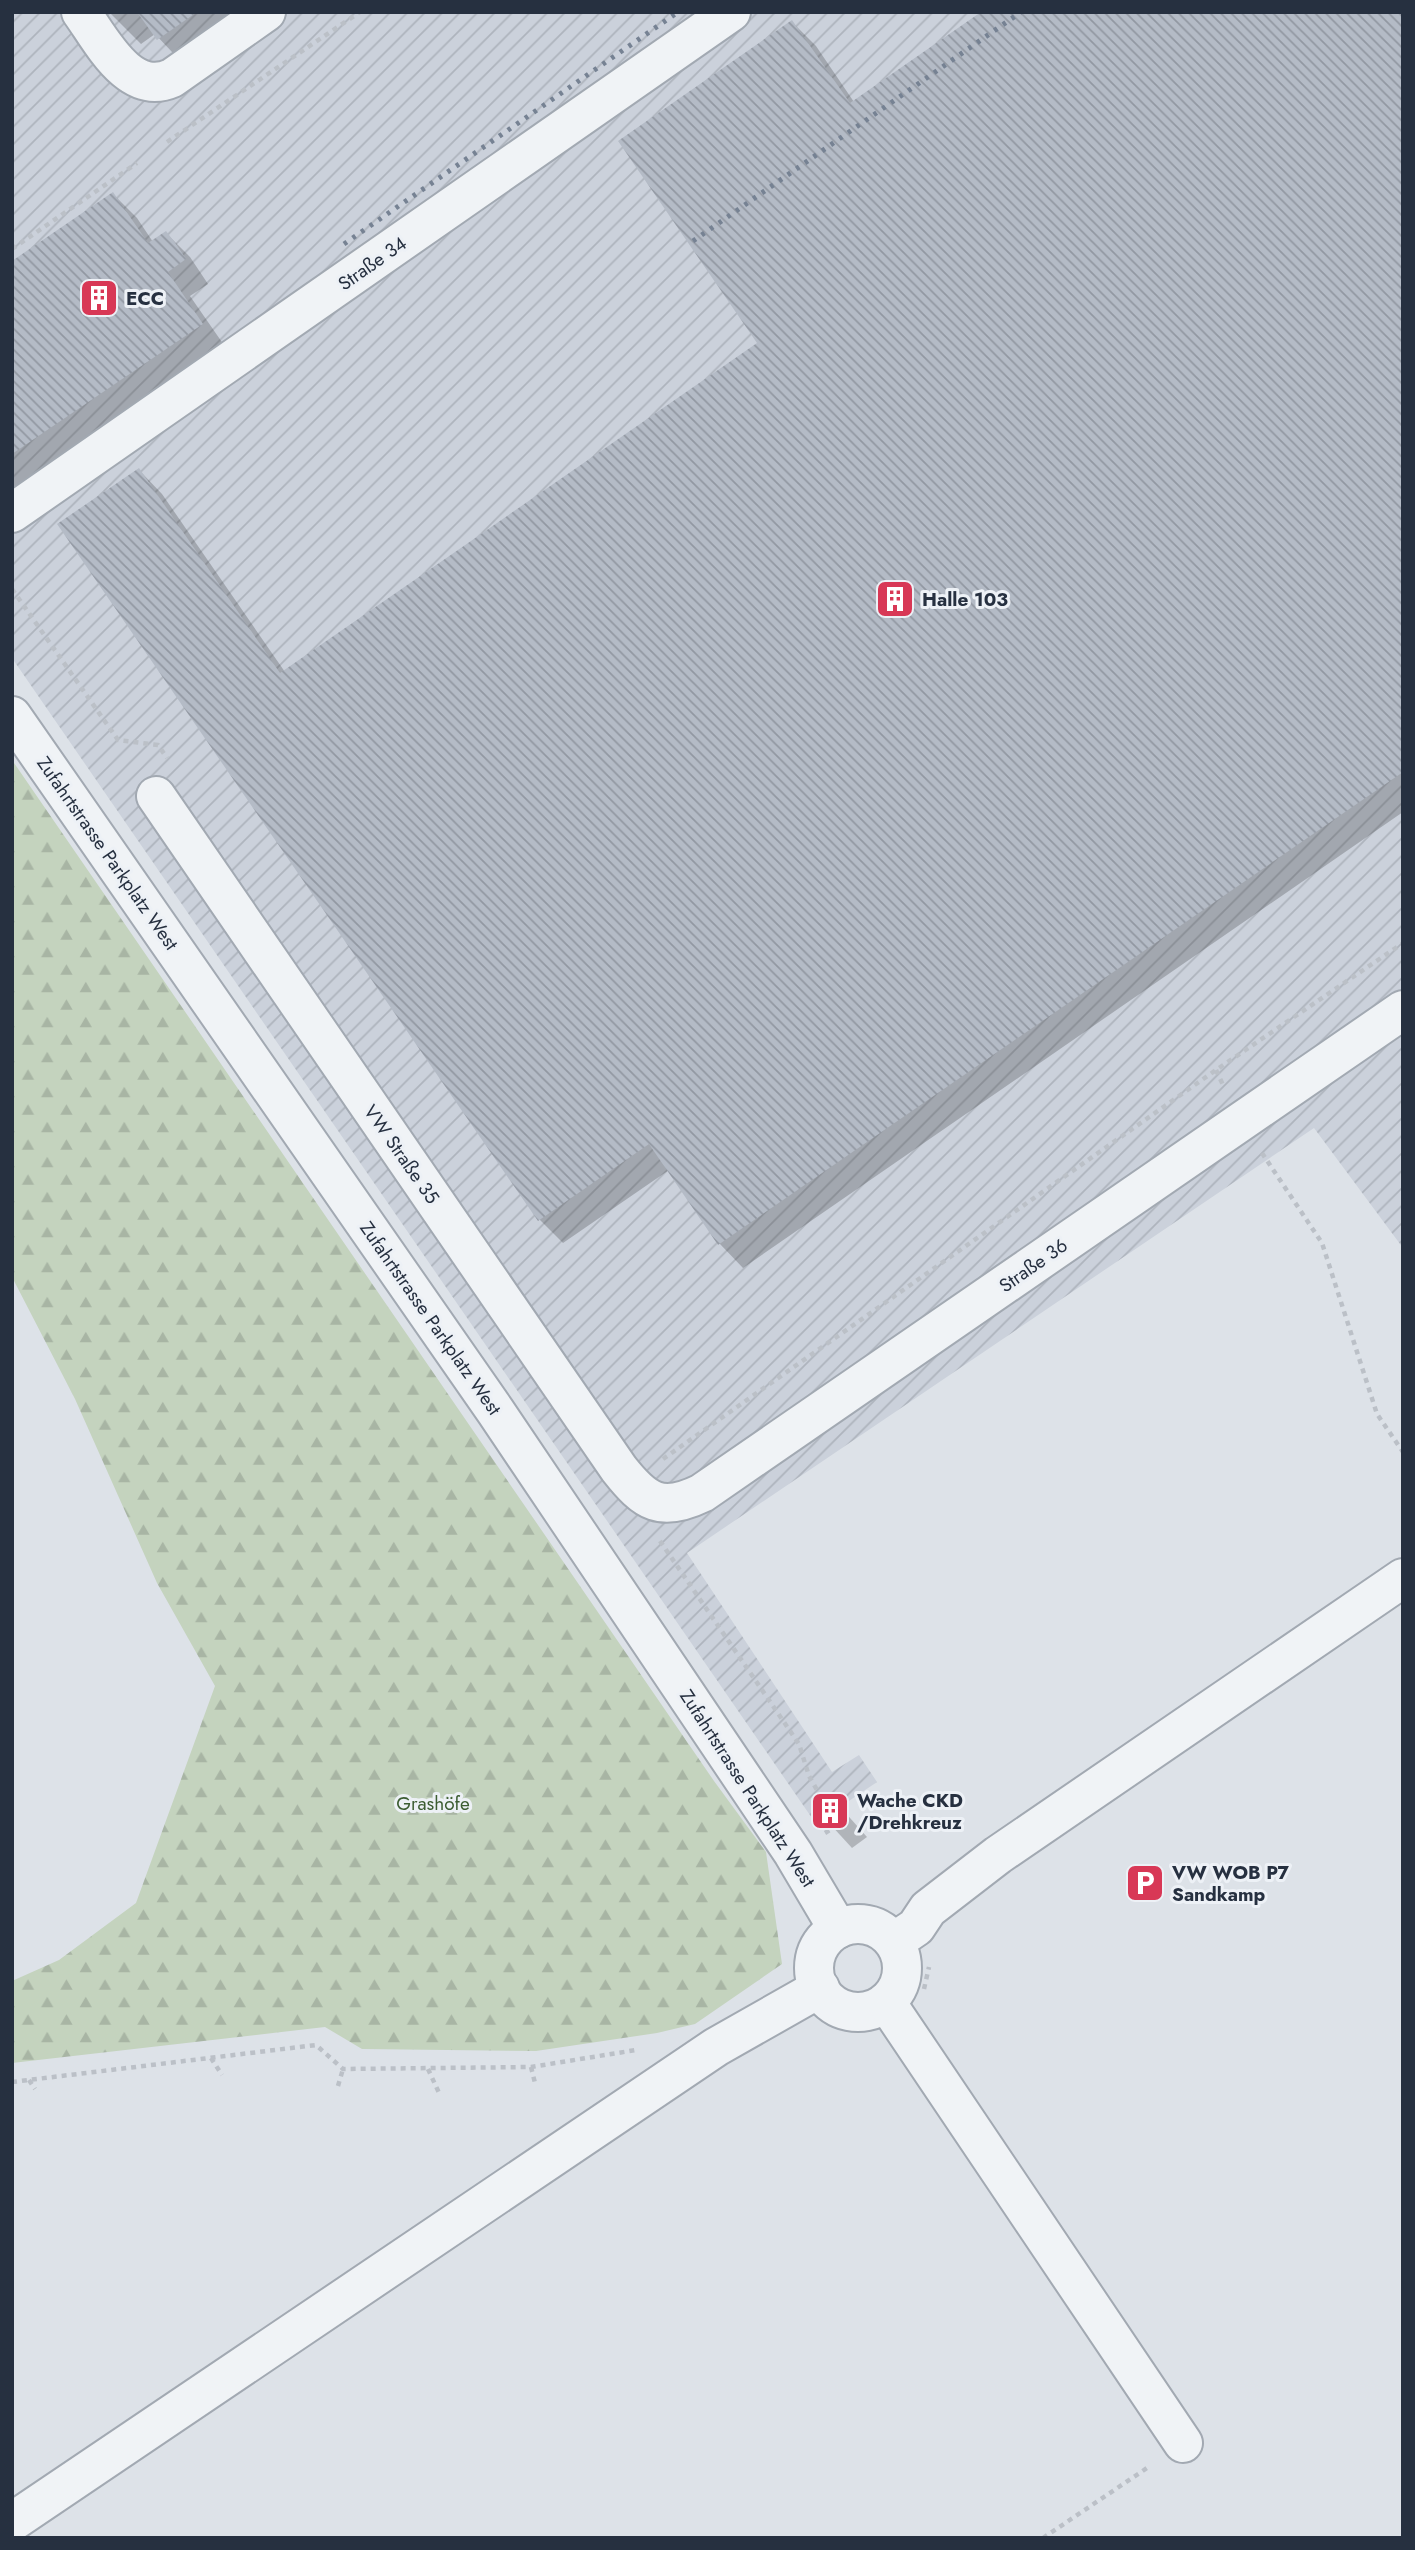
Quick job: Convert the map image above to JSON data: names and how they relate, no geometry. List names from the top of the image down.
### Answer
{
  "streets": {
    "street": [
      "Straße 34",
      "Zufahrtstrasse Parkplatz West",
      "VW Straße 35",
      "Straße 36"
    ]
  },
  "crossings": [
    ["VW Straße 35", "Straße 36"]
  ],
  "parks": ["Grashöfe"],
  "places": {
    "building": ["ECC", "Halle 103", "Wache CKD /Drehkreuz"],
    "parking": ["VW WOB P7 Sandkamp"]
  }
}
